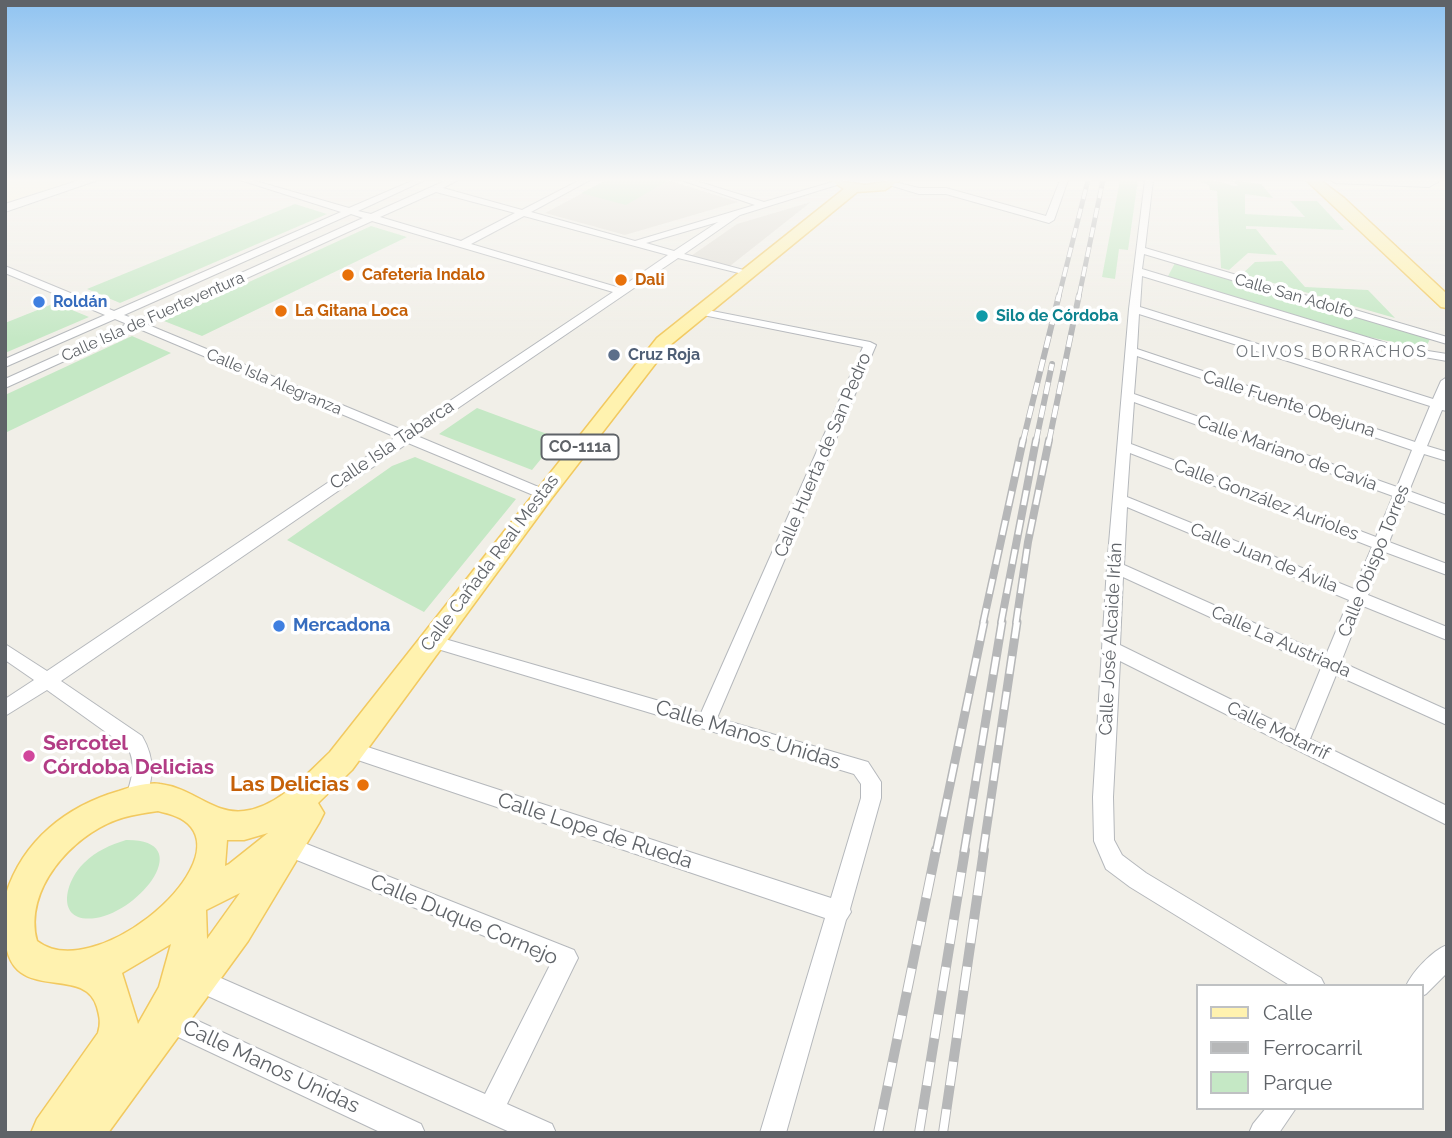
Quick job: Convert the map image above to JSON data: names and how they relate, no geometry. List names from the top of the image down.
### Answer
{
  "streets": {
    "main road": ["CO-111a", "Calle Cañada Real Mestas"],
    "street": [
      "Calle San Adolfo",
      "Calle Isla de Fuerteventura",
      "Calle Isla Alegranza",
      "Calle Fuente Obejuna",
      "Calle Isla Tabarca",
      "Calle Mariano de Cavia",
      "Calle Huerta de San Pedro",
      "Calle González Aurioles",
      "Calle Juan de Ávila",
      "Calle Obispo Torres",
      "Calle José Alcaide Irlán",
      "Calle La Austriada",
      "Calle Motarrif",
      "Calle Manos Unidas",
      "Calle Lope de Rueda",
      "Calle Duque Cornejo"
    ]
  },
  "crossings": [
    ["Calle San Adolfo", "Calle José Alcaide Irlán"],
    ["Calle Isla de Fuerteventura", "Calle Isla Alegranza"],
    ["Calle Isla Alegranza", "Calle Isla Tabarca"],
    ["Calle Isla Alegranza", "Calle Cañada Real Mestas"],
    ["Calle Fuente Obejuna", "Calle Obispo Torres"],
    ["Calle Fuente Obejuna", "Calle José Alcaide Irlán"],
    ["Calle Mariano de Cavia", "Calle Obispo Torres"],
    ["Calle Mariano de Cavia", "Calle José Alcaide Irlán"],
    ["Calle Huerta de San Pedro", "Calle Cañada Real Mestas"],
    ["Calle Huerta de San Pedro", "Calle Manos Unidas"],
    ["Calle González Aurioles", "Calle Obispo Torres"],
    ["Calle González Aurioles", "Calle José Alcaide Irlán"],
    ["Calle Juan de Ávila", "Calle Obispo Torres"],
    ["Calle Juan de Ávila", "Calle José Alcaide Irlán"],
    ["Calle Obispo Torres", "Calle La Austriada"],
    ["Calle Obispo Torres", "Calle Motarrif"],
    ["Calle Cañada Real Mestas", "Calle Manos Unidas"],
    ["Calle Cañada Real Mestas", "Calle Lope de Rueda"],
    ["Calle José Alcaide Irlán", "Calle La Austriada"],
    ["Calle José Alcaide Irlán", "Calle Motarrif"],
    ["Calle Manos Unidas", "Calle Lope de Rueda"]
  ],
  "districts": ["OLIVOS BORRACHOS"],
  "places": [
    "Cafeteria Indalo",
    "Dali",
    "Roldán",
    "La Gitana Loca",
    "Silo de Córdoba",
    "Cruz Roja",
    "Mercadona",
    "Sercotel Córdoba Delicias",
    "Las Delicias"
  ],
  "legend": ["Calle", "Ferrocarril", "Parque"]
}
